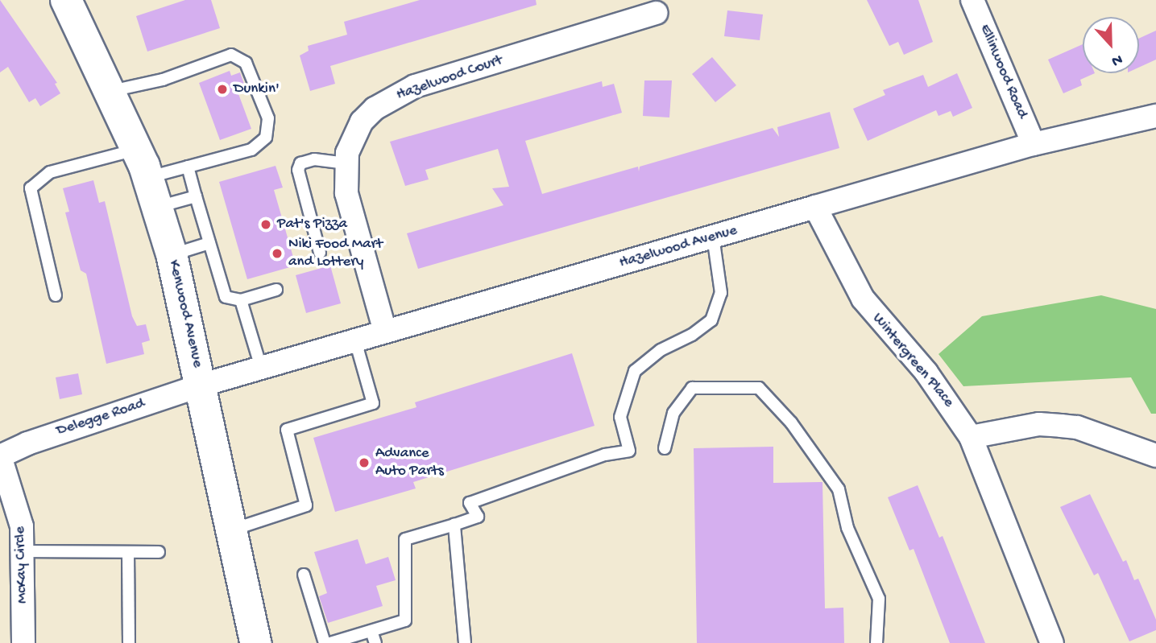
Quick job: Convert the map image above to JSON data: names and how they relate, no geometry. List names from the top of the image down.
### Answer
{
  "streets": {
    "main road": ["Kenwood Avenue"],
    "street": [
      "Ellinwood Road",
      "Hazelwood Court",
      "Hazelwood Avenue",
      "Wintergreen Place",
      "Delegge Road",
      "McKay Circle"
    ]
  },
  "crossings": [
    ["Ellinwood Road", "Hazelwood Avenue"],
    ["Hazelwood Court", "Hazelwood Avenue"],
    ["Hazelwood Avenue", "Kenwood Avenue"],
    ["Hazelwood Avenue", "Wintergreen Place"],
    ["Hazelwood Avenue", "Delegge Road"],
    ["Kenwood Avenue", "Delegge Road"],
    ["Delegge Road", "McKay Circle"]
  ],
  "places": [
    "Dunkin'",
    "Pat's Pizza",
    "Niki Food Mart and Lottery",
    "Advance Auto Parts"
  ],
  "north": "bottom"
}
